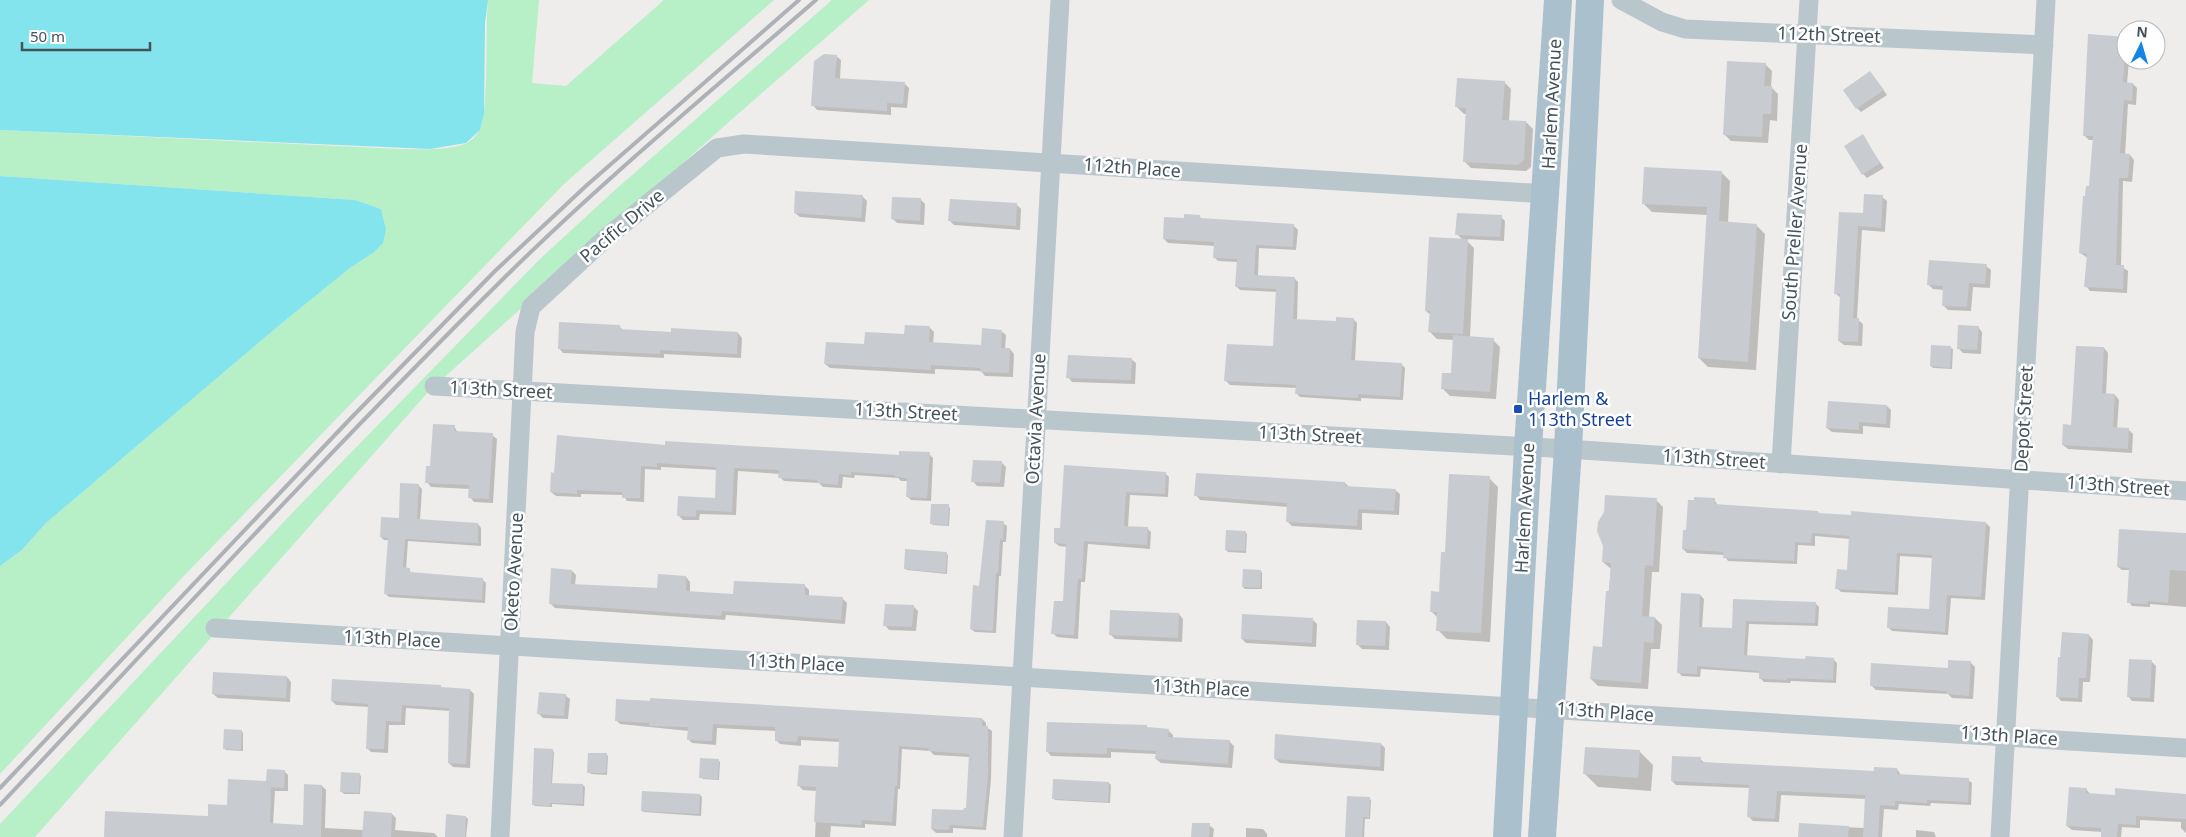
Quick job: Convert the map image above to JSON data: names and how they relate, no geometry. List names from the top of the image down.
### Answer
{
  "streets": {
    "main road": ["Harlem Avenue"],
    "street": [
      "112th Street",
      "112th Place",
      "Pacific Drive",
      "South Preller Avenue",
      "113th Street",
      "Octavia Avenue",
      "Depot Street",
      "Oketo Avenue",
      "113th Place"
    ]
  },
  "crossings": [
    ["112th Street", "South Preller Avenue"],
    ["112th Street", "Depot Street"],
    ["Harlem Avenue", "112th Place"],
    ["Harlem Avenue", "113th Street"],
    ["Harlem Avenue", "113th Place"],
    ["112th Place", "Pacific Drive"],
    ["112th Place", "Octavia Avenue"],
    ["Pacific Drive", "Oketo Avenue"],
    ["South Preller Avenue", "113th Street"],
    ["113th Street", "Octavia Avenue"],
    ["113th Street", "Depot Street"],
    ["113th Street", "Oketo Avenue"],
    ["Octavia Avenue", "113th Place"],
    ["Depot Street", "113th Place"],
    ["Oketo Avenue", "113th Place"]
  ],
  "places": {
    "transit": ["Harlem & 113th Street"]
  },
  "scale_bar": "50 m",
  "north": "top"
}
